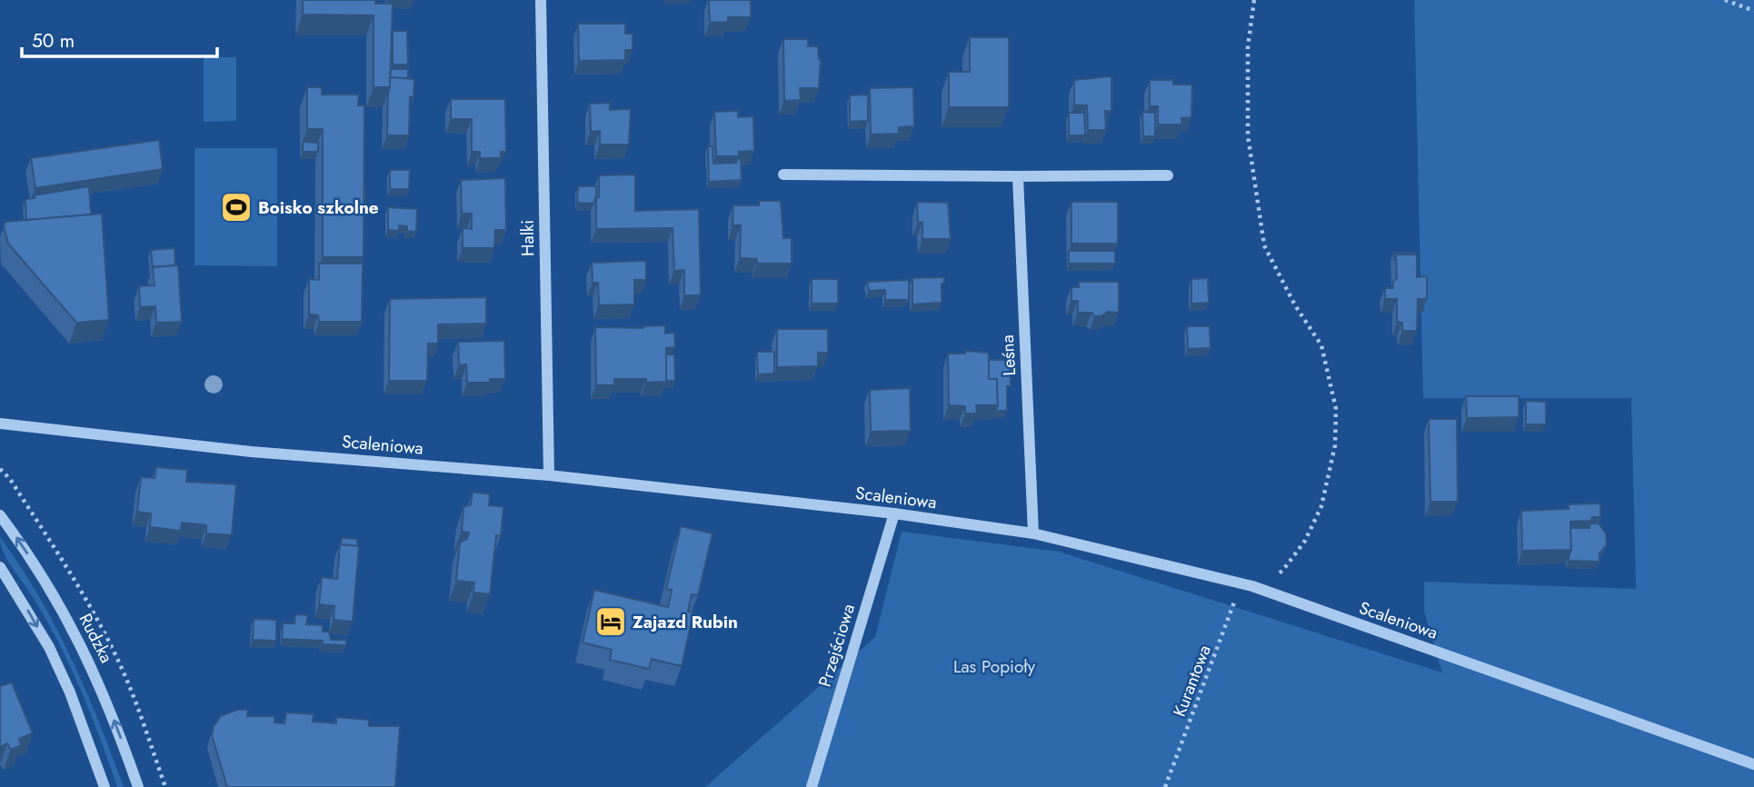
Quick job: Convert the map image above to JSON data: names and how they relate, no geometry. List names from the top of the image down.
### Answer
{
  "streets": {
    "street": [
      "Halki",
      "Leśna",
      "Scaleniowa",
      "Rudzka",
      "Przejściowa"
    ],
    "path": ["Kurantowa"]
  },
  "crossings": [
    ["Halki", "Scaleniowa"],
    ["Leśna", "Scaleniowa"],
    ["Scaleniowa", "Przejściowa"],
    ["Scaleniowa", "Kurantowa"]
  ],
  "parks": ["Las Popioły"],
  "places": {
    "sports": ["Boisko szkolne"],
    "hotel": ["Zajazd Rubin"]
  },
  "scale_bar": "50 m"
}
